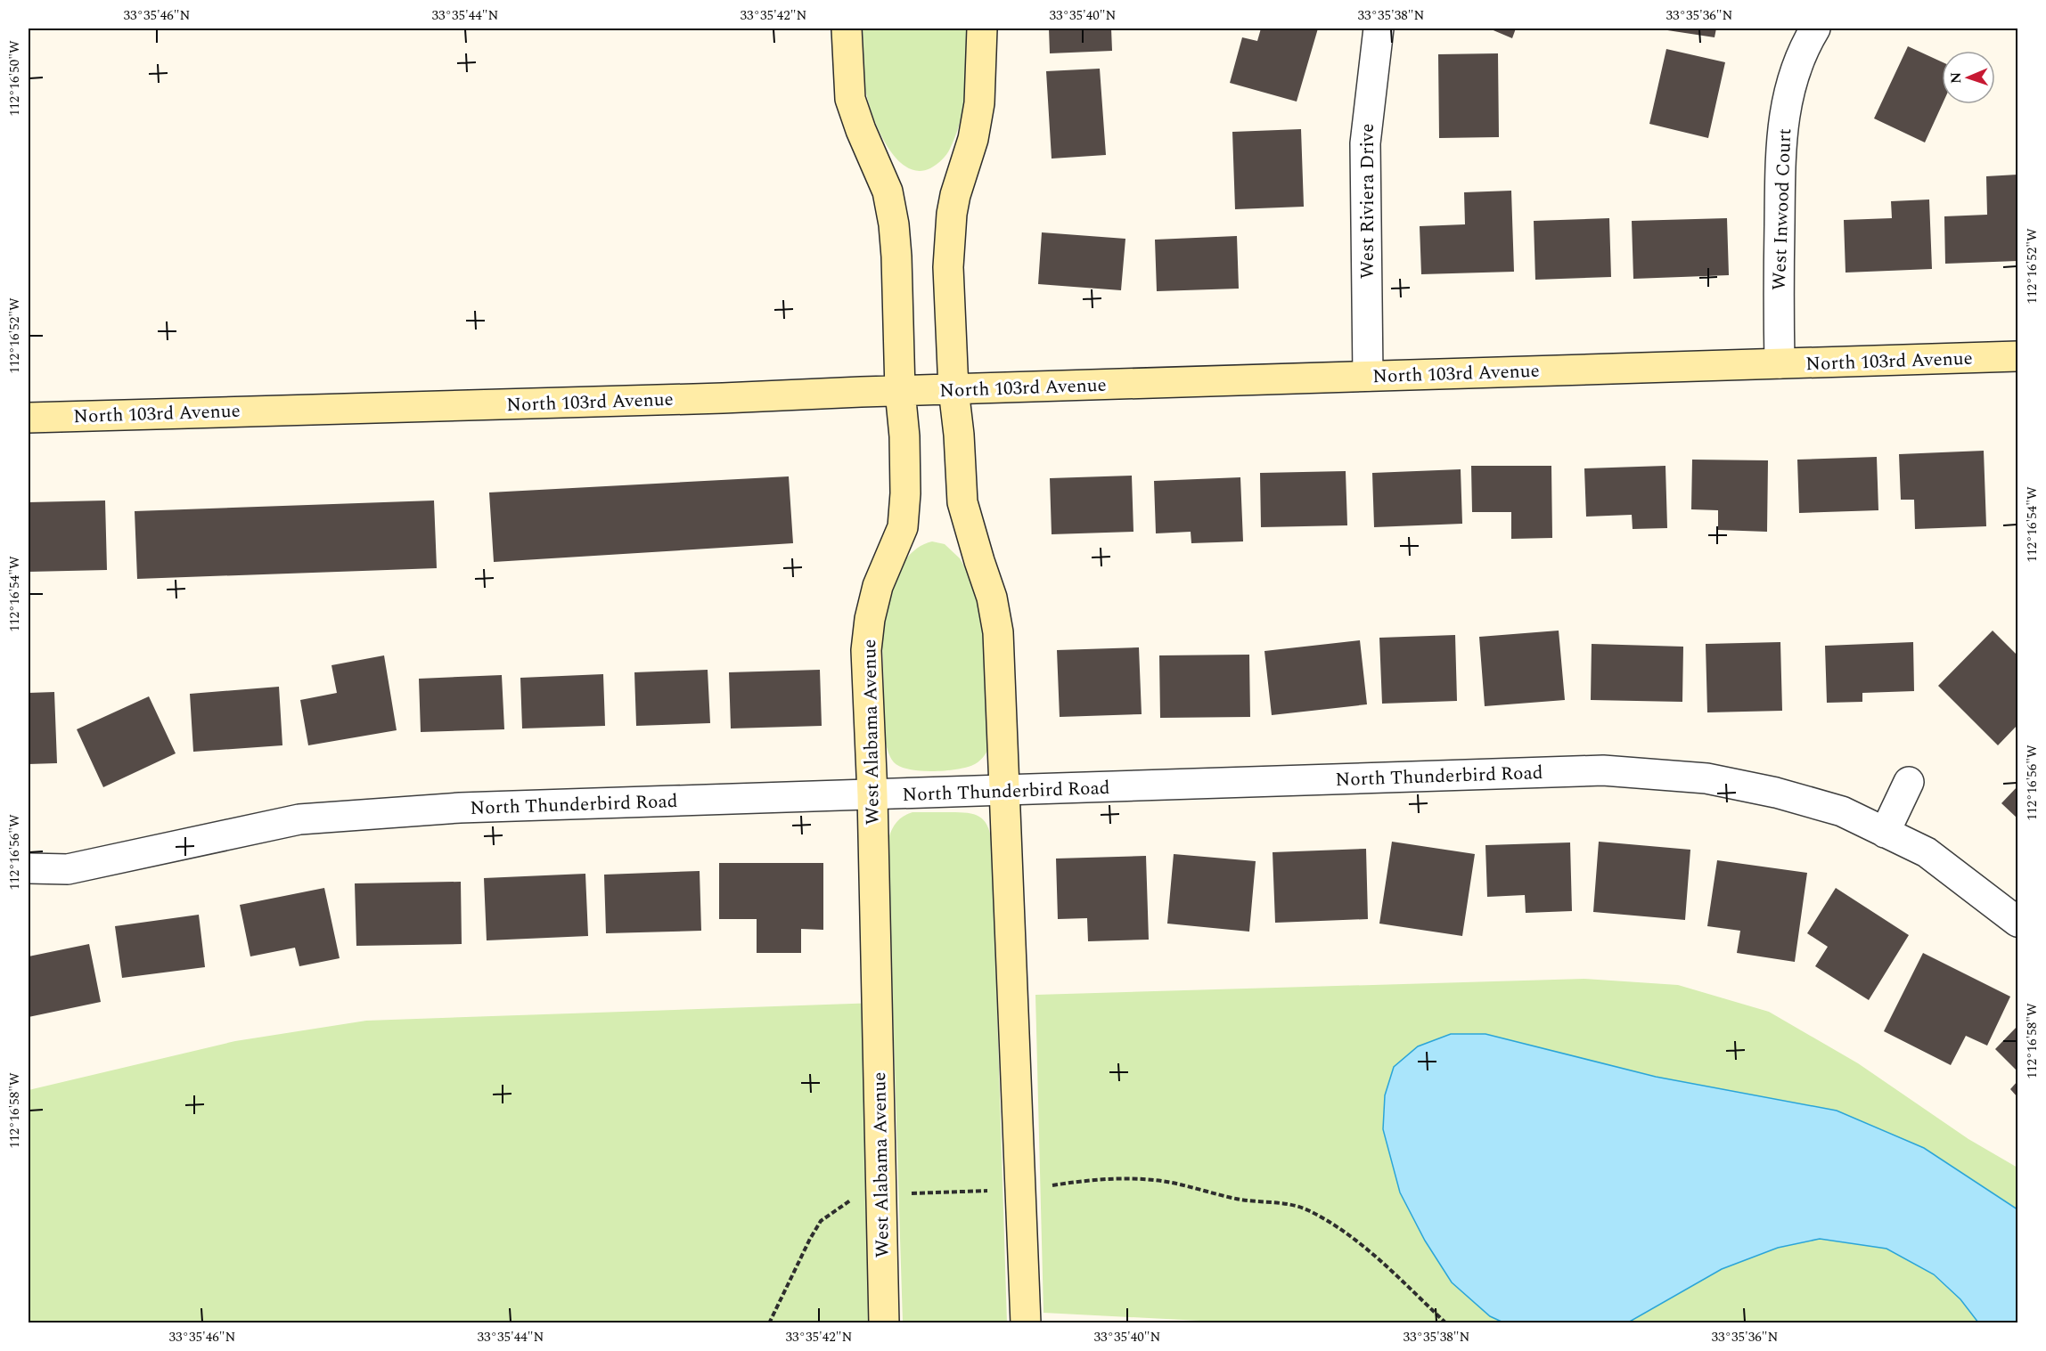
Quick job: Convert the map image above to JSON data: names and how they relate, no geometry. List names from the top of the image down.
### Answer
{
  "streets": {
    "street": [
      "West Riviera Drive",
      "West Inwood Court",
      "North 103rd Avenue",
      "West Alabama Avenue",
      "North Thunderbird Road"
    ]
  },
  "crossings": [
    ["West Riviera Drive", "North 103rd Avenue"],
    ["West Inwood Court", "North 103rd Avenue"],
    ["North 103rd Avenue", "West Alabama Avenue"],
    ["West Alabama Avenue", "North Thunderbird Road"]
  ],
  "north": "left",
  "coordinates": [
    "33°35'46\"N",
    "33°35'44\"N",
    "33°35'42\"N",
    "33°35'40\"N",
    "33°35'38\"N",
    "33°35'36\"N",
    "112°16'50\"W",
    "112°16'52\"W",
    "112°16'54\"W",
    "112°16'56\"W",
    "112°16'58\"W"
  ]
}
